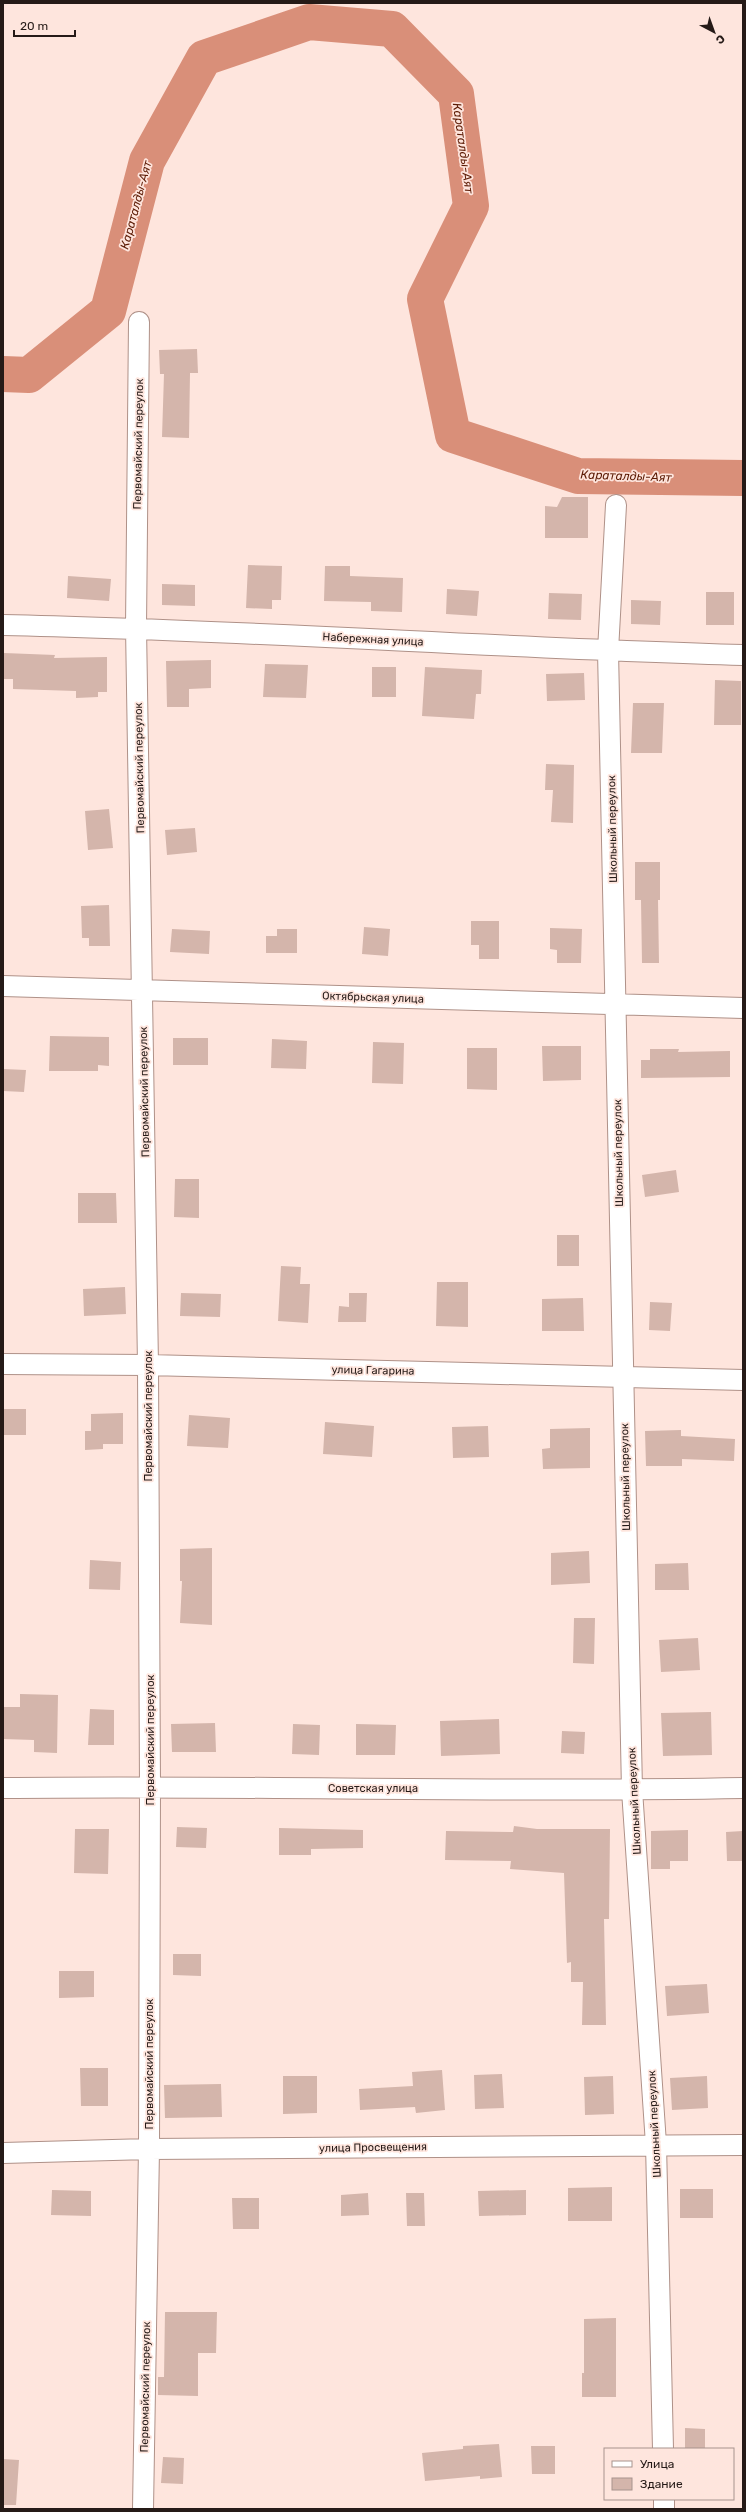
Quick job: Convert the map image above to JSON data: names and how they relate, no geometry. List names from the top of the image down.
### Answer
{
  "streets": {
    "street": [
      "Первомайский переулок",
      "Набережная улица",
      "Школьный переулок",
      "Октябрьская улица",
      "улица Гагарина",
      "Советская улица",
      "улица Просвещения"
    ]
  },
  "crossings": [
    ["Первомайский переулок", "Набережная улица"],
    ["Первомайский переулок", "Октябрьская улица"],
    ["Первомайский переулок", "улица Гагарина"],
    ["Первомайский переулок", "Советская улица"],
    ["Первомайский переулок", "улица Просвещения"],
    ["Набережная улица", "Школьный переулок"],
    ["Школьный переулок", "Октябрьская улица"],
    ["Школьный переулок", "улица Гагарина"],
    ["Школьный переулок", "Советская улица"],
    ["Школьный переулок", "улица Просвещения"]
  ],
  "water": ["Караталды-Аят"],
  "legend": ["Улица", "Здание"],
  "scale_bar": "20 m",
  "north": "bottom right"
}
